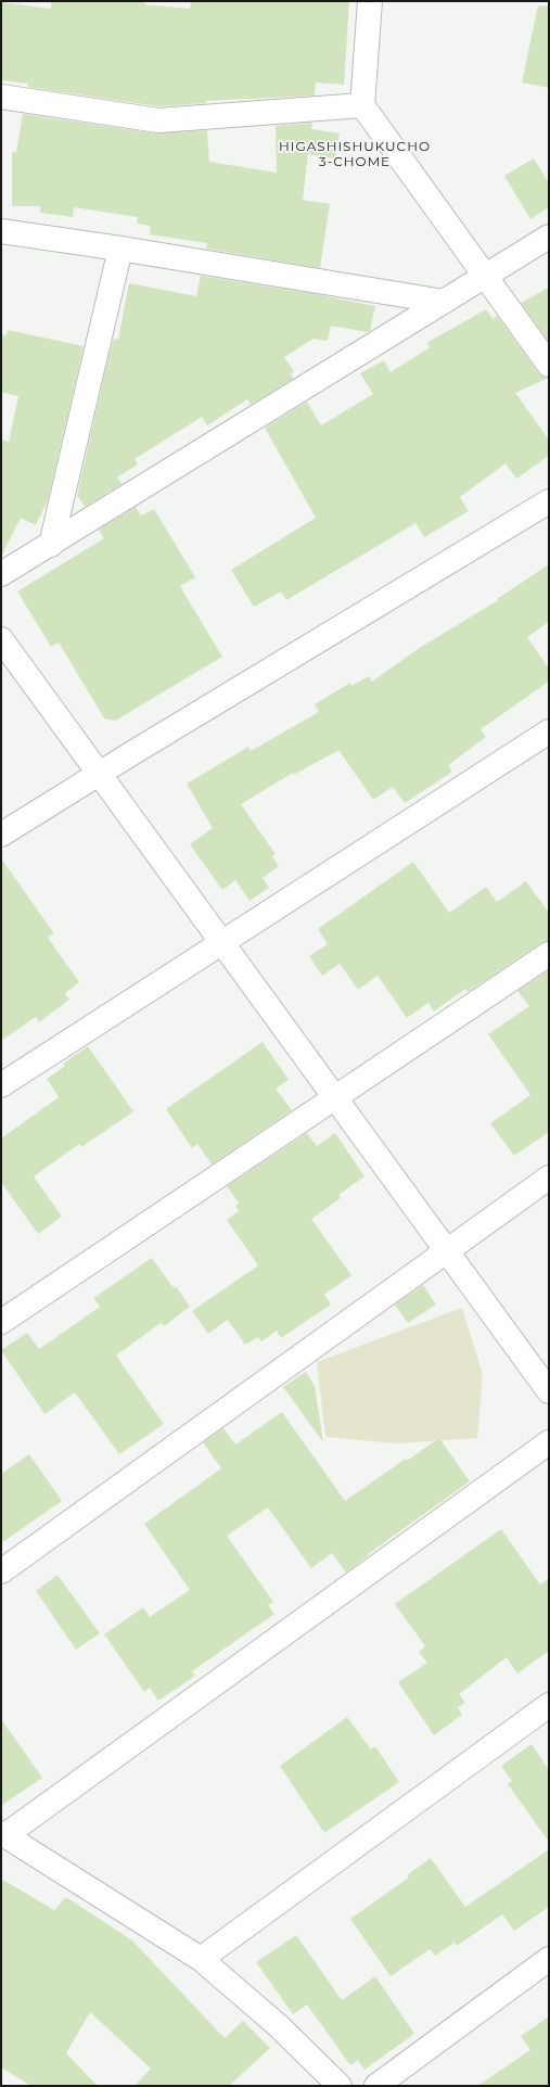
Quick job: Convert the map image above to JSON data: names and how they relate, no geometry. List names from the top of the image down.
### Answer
{
  "districts": ["HIGASHISHUKUCHO 3-CHOME"]
}
